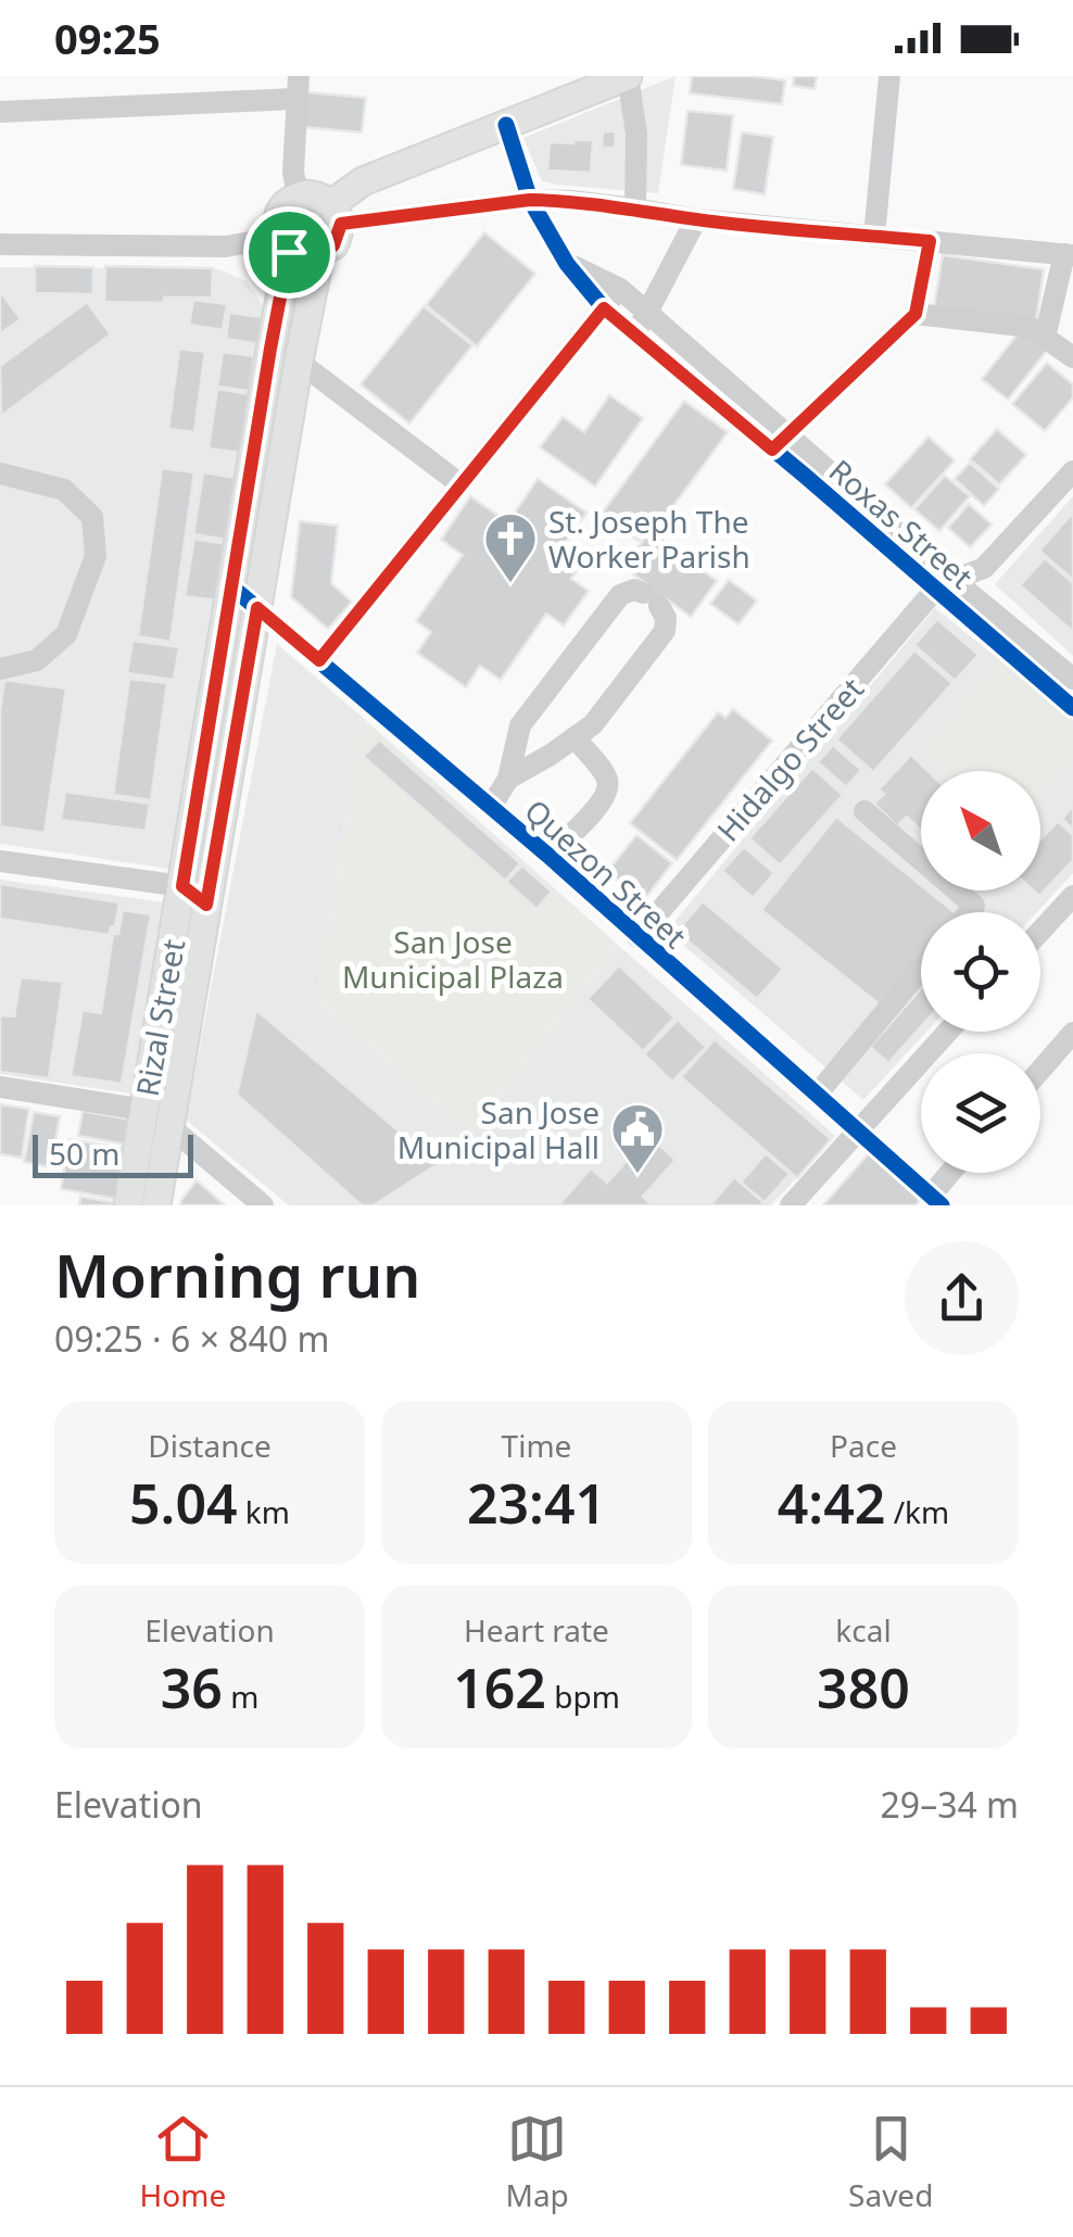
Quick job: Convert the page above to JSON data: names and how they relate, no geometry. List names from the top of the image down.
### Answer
{
  "streets": {
    "main road": ["Rizal Street"],
    "street": ["Roxas Street", "Hidalgo Street", "Quezon Street"]
  },
  "crossings": [
    ["Roxas Street", "Hidalgo Street"],
    ["Hidalgo Street", "Quezon Street"],
    ["Quezon Street", "Rizal Street"]
  ],
  "parks": ["San Jose Municipal Plaza"],
  "places": {
    "church": ["St. Joseph The Worker Parish"],
    "public building": ["San Jose Municipal Hall"]
  },
  "scale_bar": "50 m",
  "north": "top left",
  "page": {
    "status": "09:25",
    "scale": "50 m",
    "heading": ["Morning run", "09:25 · 6 × 840 m"],
    "stats": [
      ["Distance", "5.04 km"],
      ["Time", "23:41"],
      ["Pace", "4:42 /km"],
      ["Elevation", "36 m"],
      ["Heart rate", "162 bpm"],
      ["kcal", "380"]
    ],
    "chart": ["Elevation", "29–34 m"],
    "tabs": ["Home", "Map", "Saved"]
  }
}
